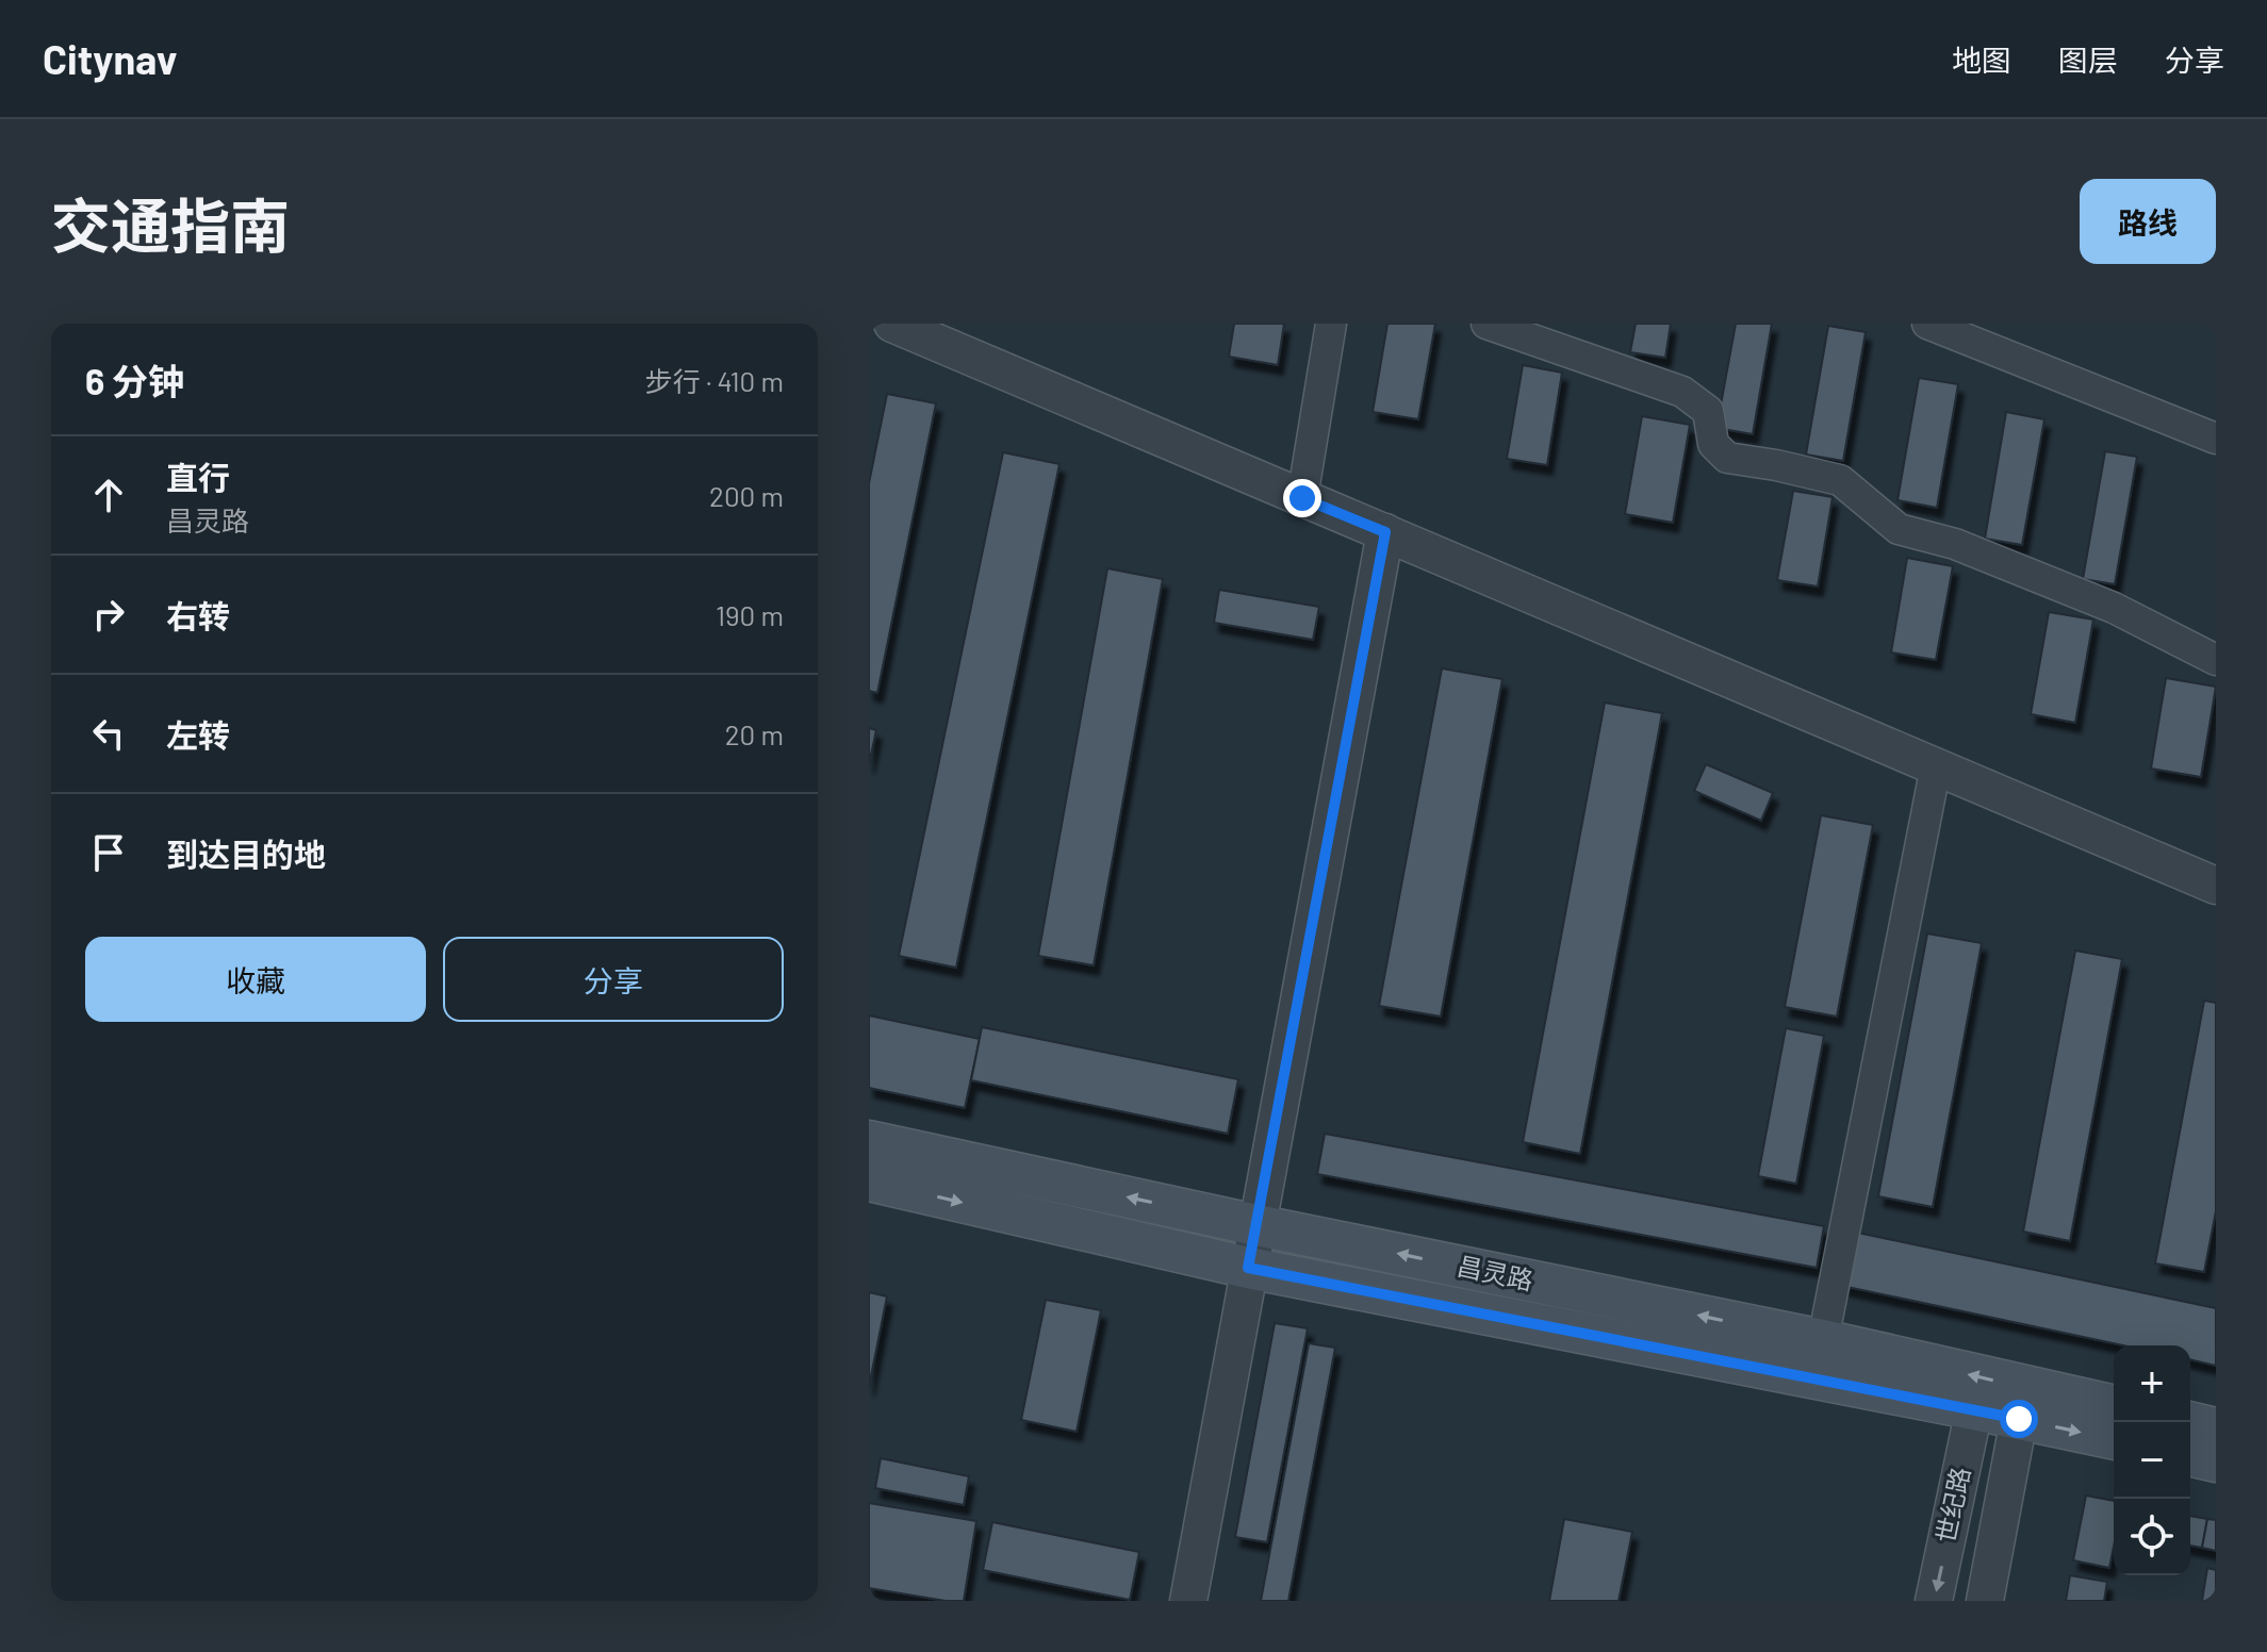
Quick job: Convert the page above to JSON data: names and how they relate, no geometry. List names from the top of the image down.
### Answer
{
  "streets": {
    "main road": ["昌灵路"],
    "street": ["世纪路"]
  },
  "crossings": [
    ["昌灵路", "世纪路"]
  ],
  "page": {
    "header": "Citynav",
    "nav": ["地图", "图层", "分享"],
    "title": "交通指南",
    "buttons": [
      "路线",
      ["收藏", "分享"]
    ],
    "heading": ["6 分钟", "步行 · 410 m"],
    "list": [
      ["直行", "昌灵路", "200 m"],
      ["右转", "190 m"],
      ["左转", "20 m"],
      "到达目的地"
    ],
    "map_buttons": ["+", "−"]
  }
}
